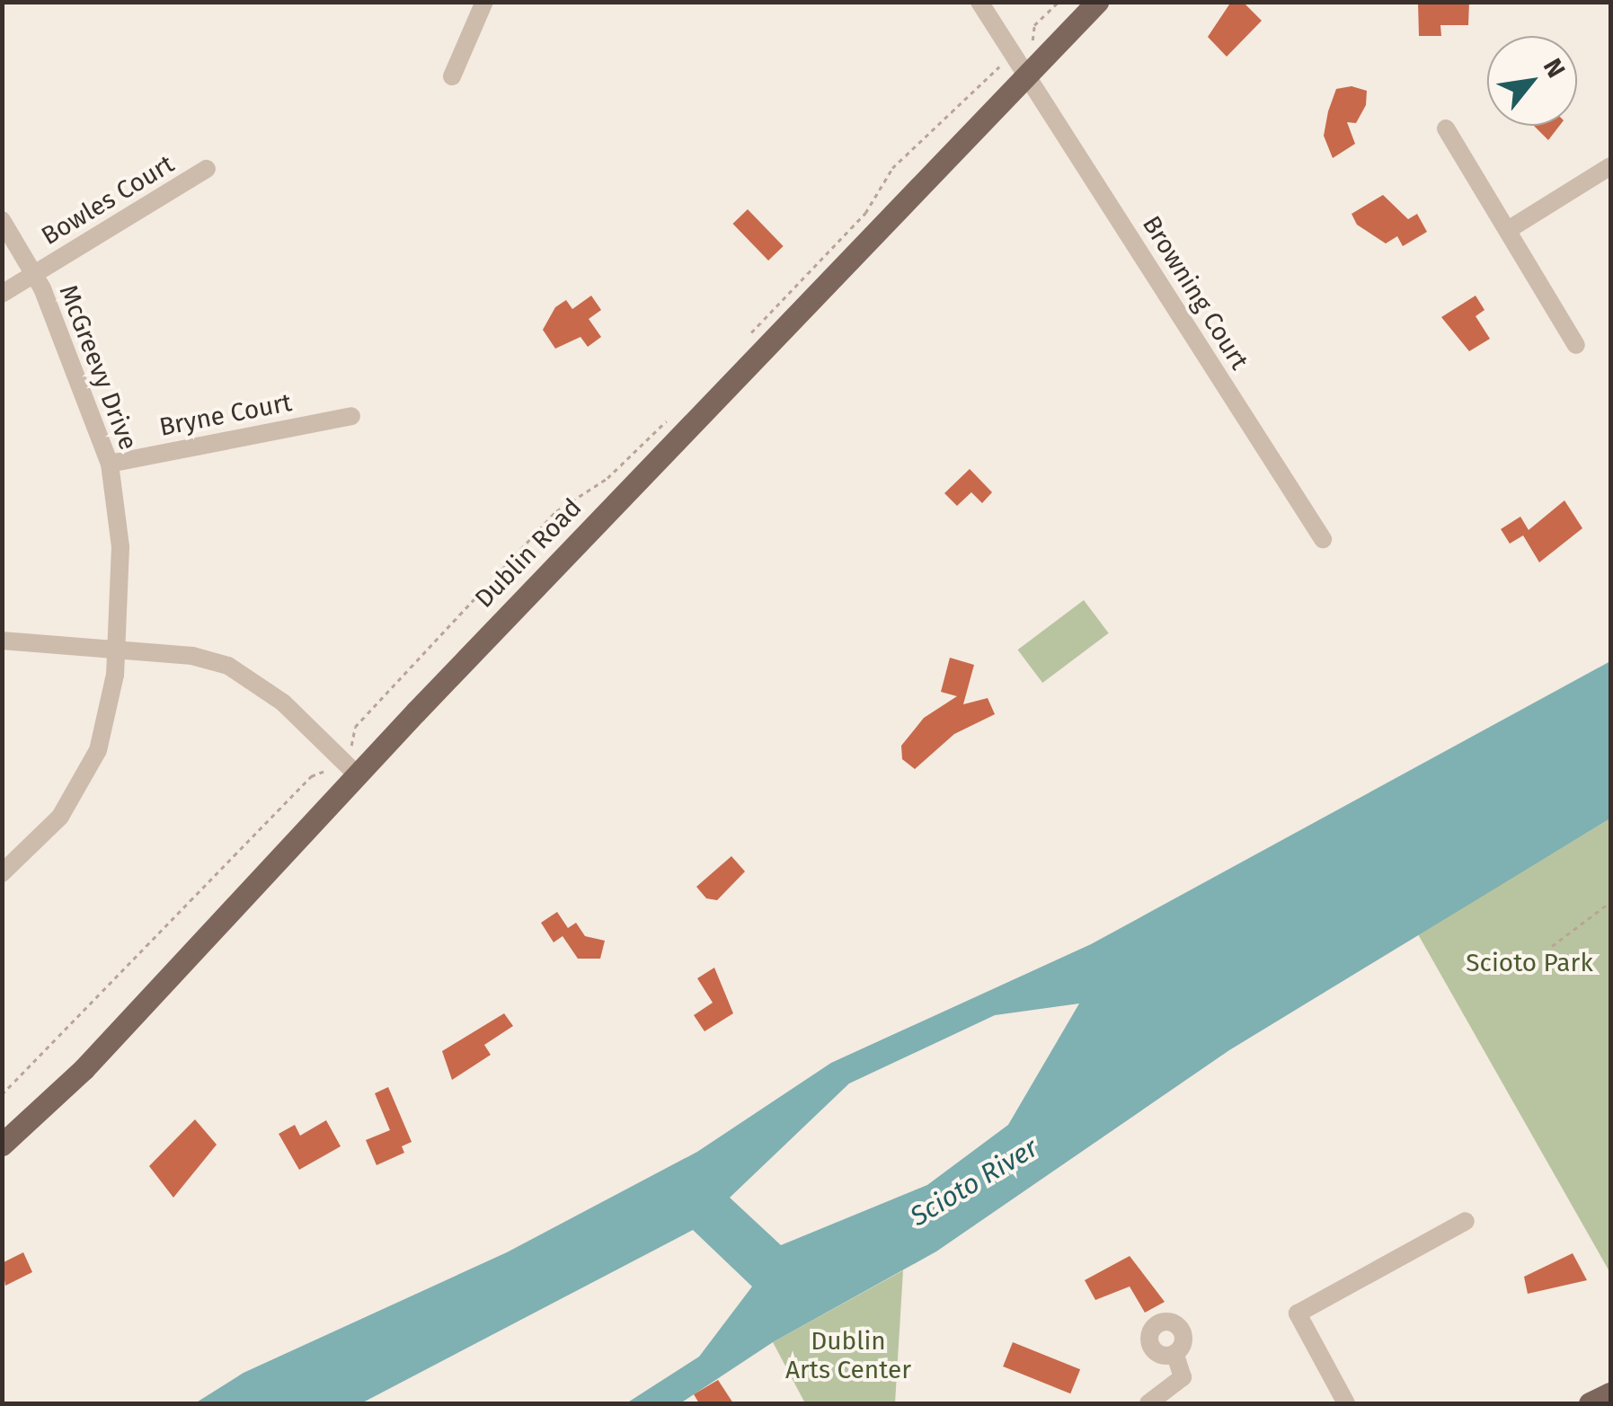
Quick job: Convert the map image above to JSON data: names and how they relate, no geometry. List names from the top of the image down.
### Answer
{
  "streets": {
    "main road": ["Dublin Road"],
    "street": [
      "Bowles Court",
      "Browning Court",
      "McGreevy Drive",
      "Bryne Court"
    ]
  },
  "crossings": [
    ["Bowles Court", "McGreevy Drive"],
    ["Browning Court", "Dublin Road"],
    ["McGreevy Drive", "Bryne Court"]
  ],
  "water": ["Scioto River"],
  "parks": ["Scioto Park", "Dublin Arts Center"],
  "north": "top right"
}
